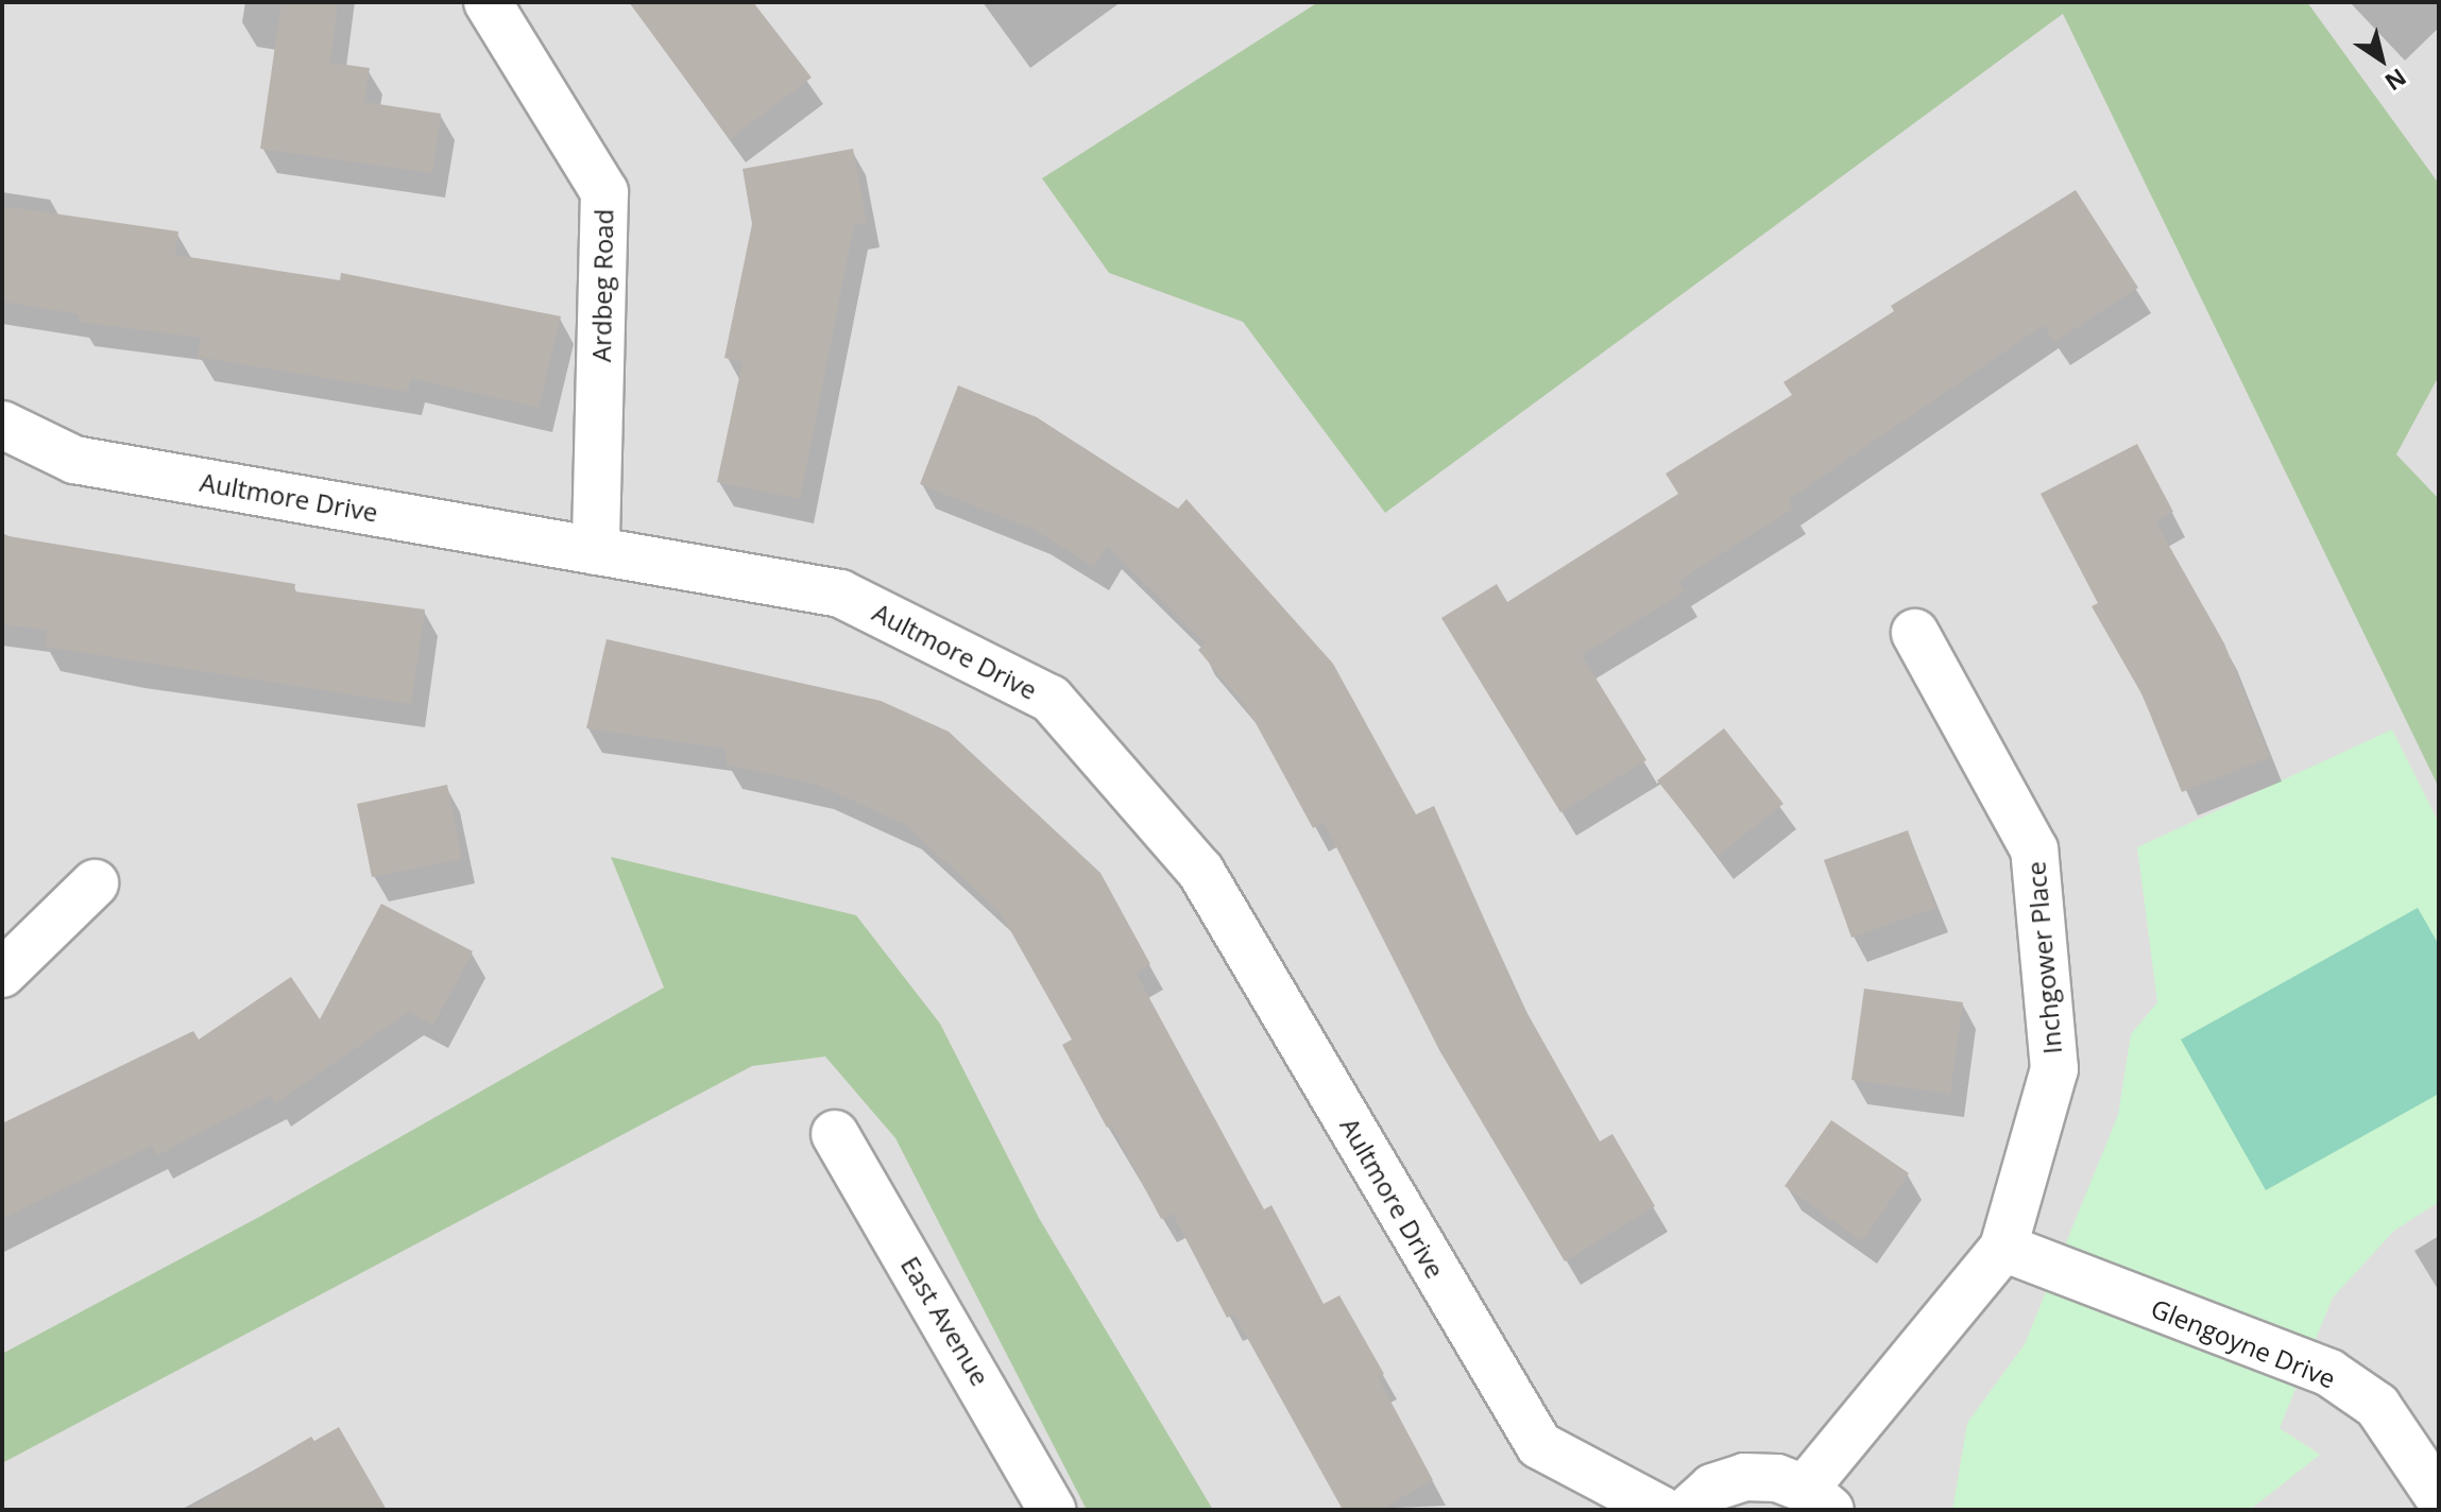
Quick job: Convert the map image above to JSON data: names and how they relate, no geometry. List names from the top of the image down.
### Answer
{
  "streets": {
    "street": [
      "Ardbeg Road",
      "Aultmore Drive",
      "Inchgower Place",
      "East Avenue",
      "Glengoyne Drive"
    ]
  },
  "crossings": [
    ["Ardbeg Road", "Aultmore Drive"],
    ["Inchgower Place", "Glengoyne Drive"]
  ],
  "north": "bottom right"
}
